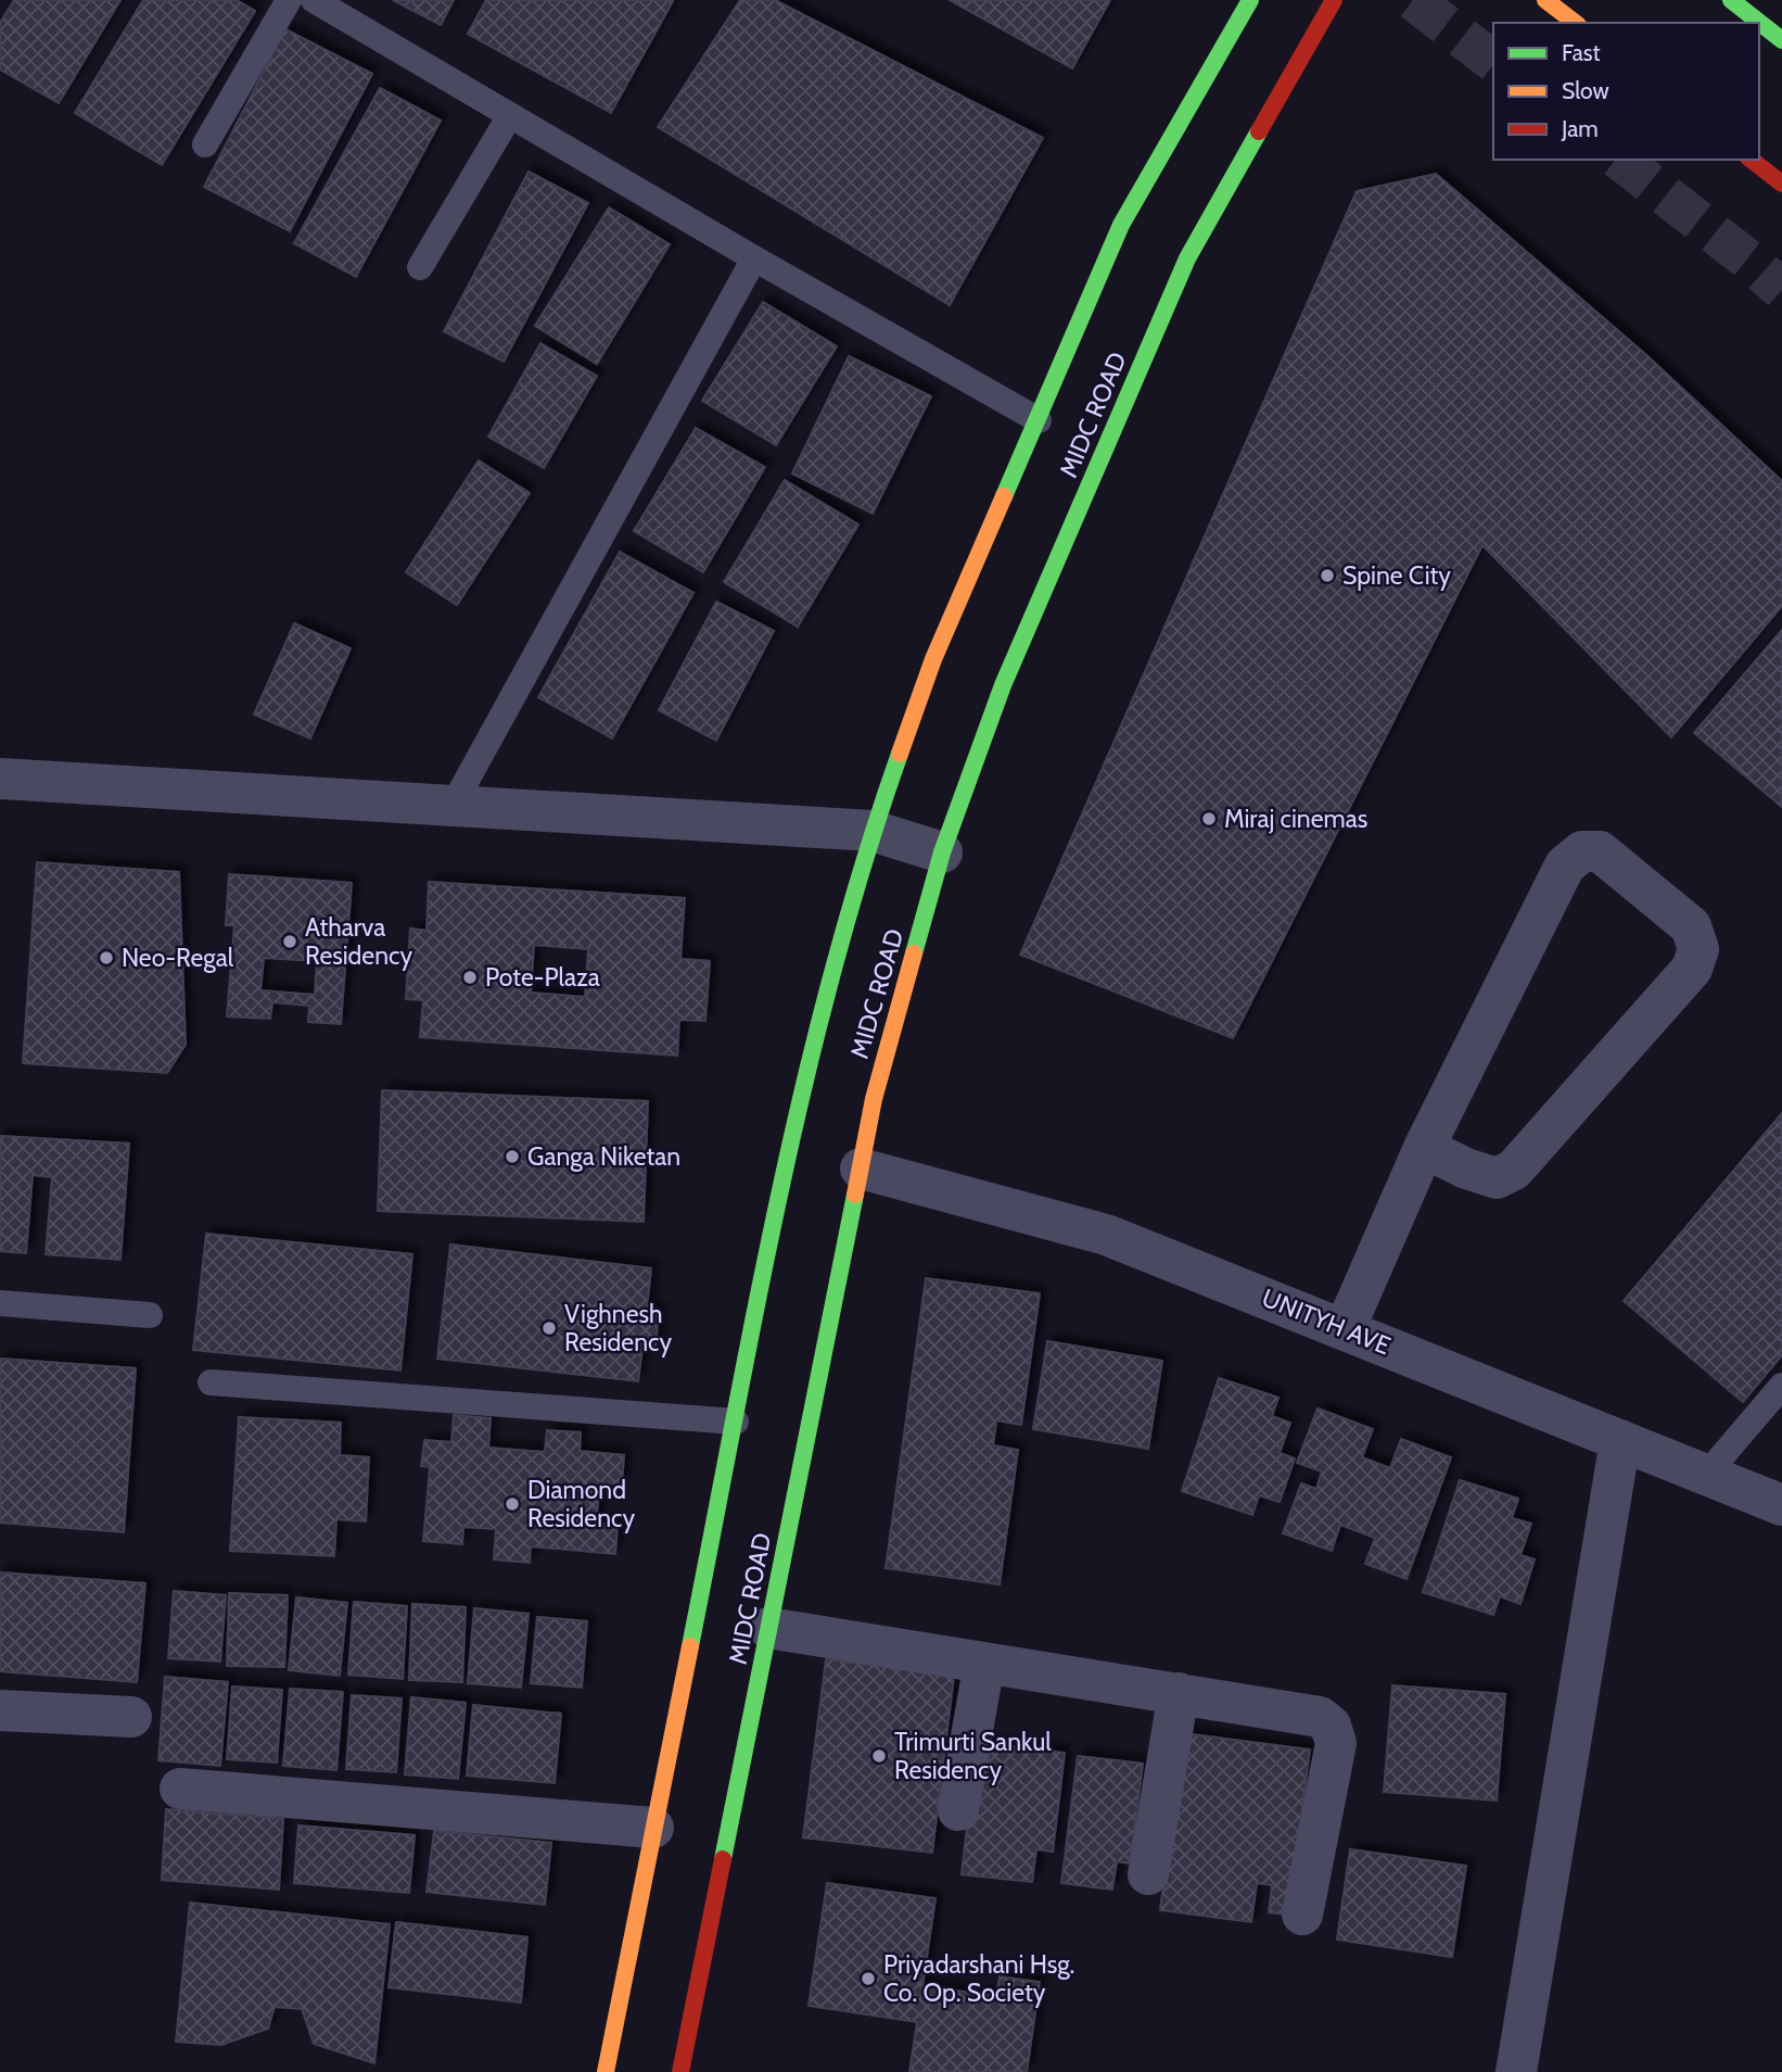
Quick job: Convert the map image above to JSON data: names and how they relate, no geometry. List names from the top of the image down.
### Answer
{
  "streets": {
    "main road": ["MIDC ROAD"],
    "street": ["UNITYH AVE"]
  },
  "crossings": [
    ["MIDC ROAD", "UNITYH AVE"]
  ],
  "places": [
    "Spine City",
    "Miraj cinemas",
    "Atharva Residency",
    "Neo-Regal",
    "Pote-Plaza",
    "Ganga Niketan",
    "Vighnesh Residency",
    "Diamond Residency",
    "Trimurti Sankul Residency",
    "Priyadarshani Hsg. Co. Op. Society"
  ],
  "legend": ["Fast", "Slow", "Jam"]
}
